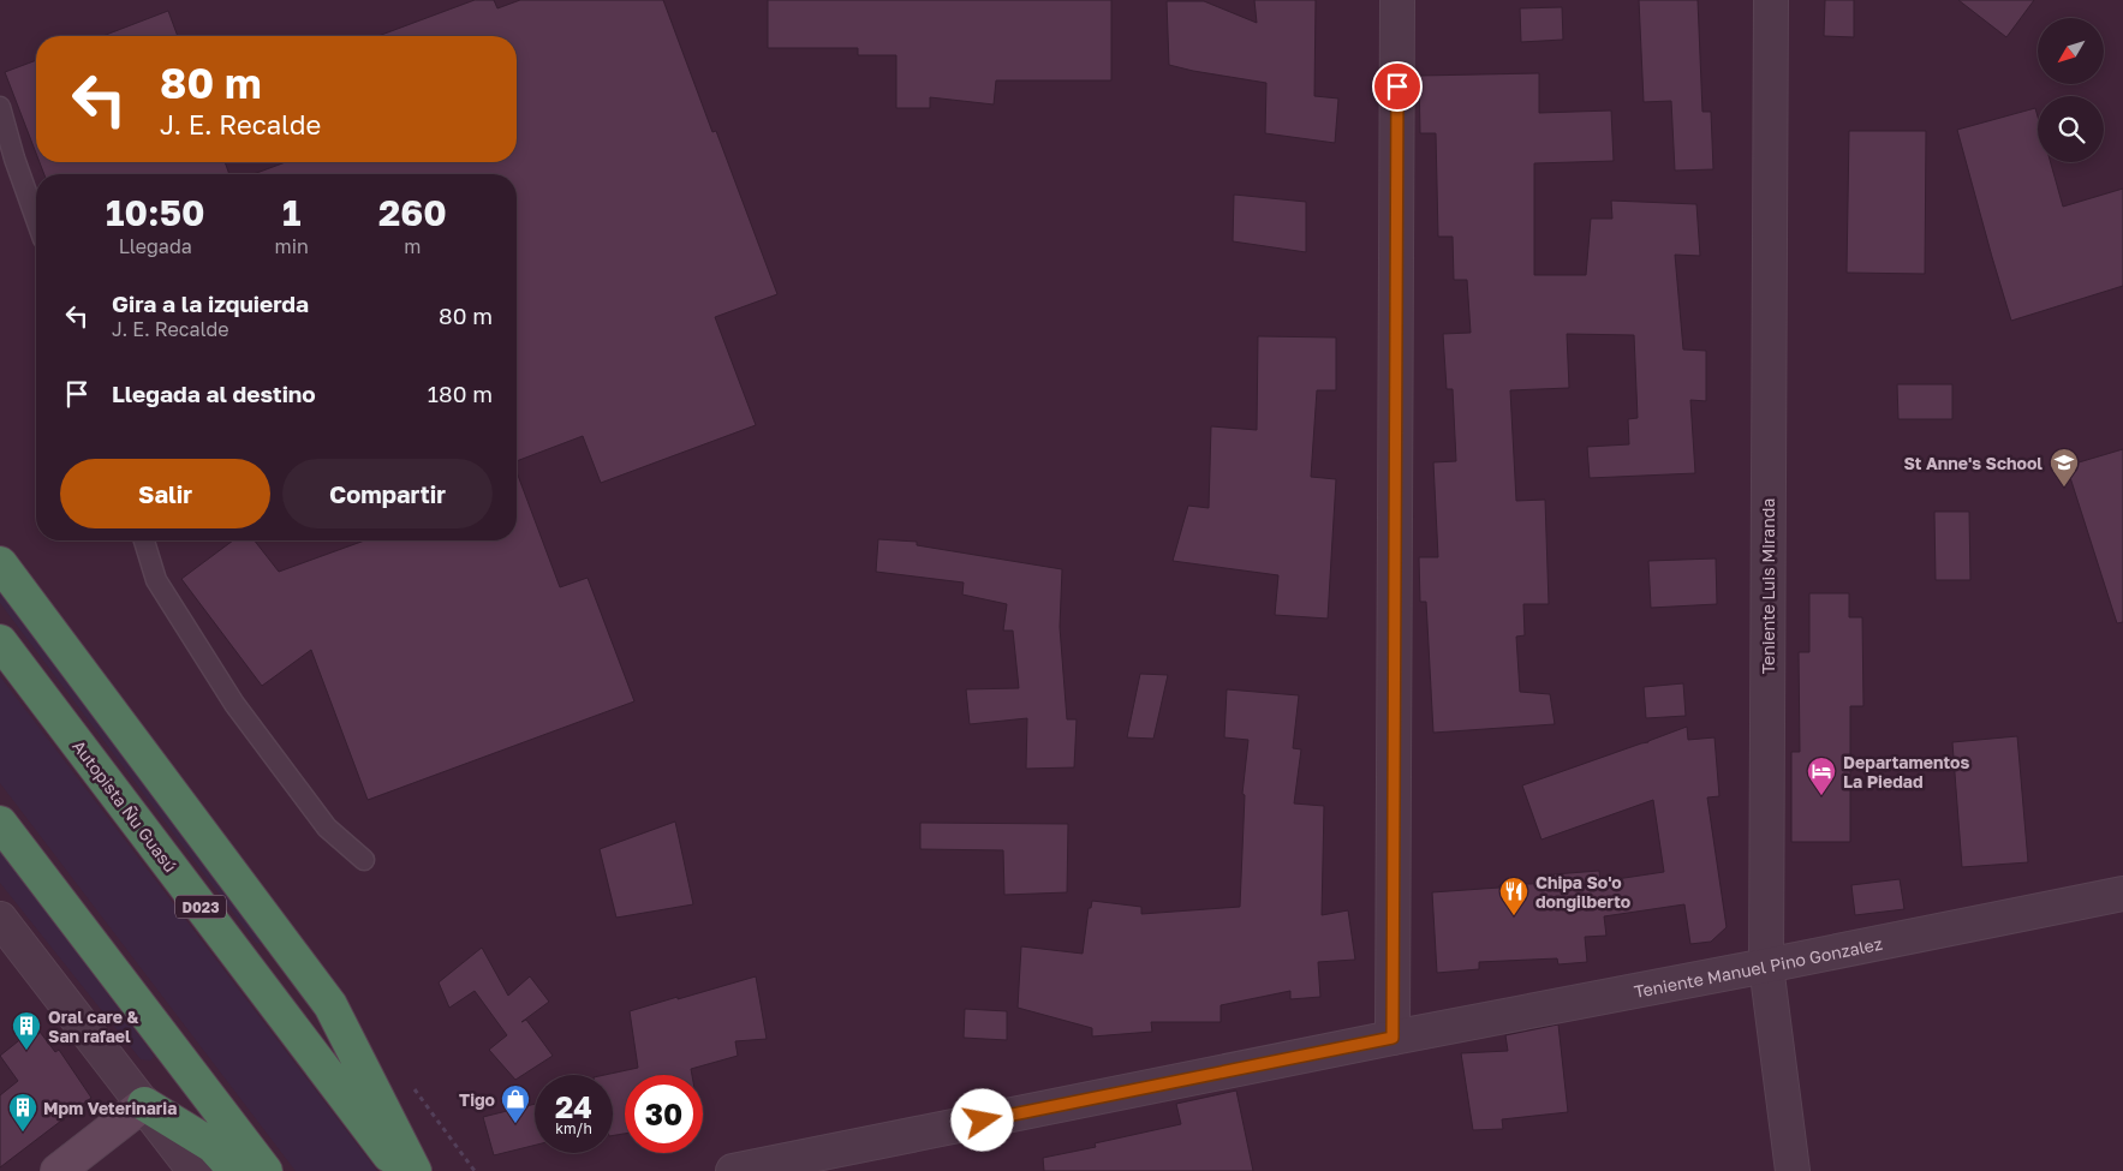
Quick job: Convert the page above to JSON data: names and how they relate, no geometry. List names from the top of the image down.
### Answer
{
  "streets": {
    "highway": ["Autopista Ñu Guasú", "D023"],
    "street": ["Teniente Luis Miranda", "Teniente Manuel Pino Gonzalez"]
  },
  "crossings": [
    ["Teniente Luis Miranda", "Teniente Manuel Pino Gonzalez"]
  ],
  "places": {
    "school or university": ["St Anne's School"],
    "hotel": ["Departamentos La Piedad"],
    "restaurant": ["Chipa So'o dongilberto"],
    "building": ["Oral care & San rafael", "Mpm Veterinaria"],
    "shop": ["Tigo"]
  },
  "north": "bottom left",
  "page": {
    "turn": ["80 m", "J. E. Recalde"],
    "eta": [
      "10:50",
      "Llegada",
      "1",
      "min",
      "260",
      "m"
    ],
    "list": [
      {
        "name": "Gira a la izquierda",
        "note": "J. E. Recalde",
        "value": "80 m"
      },
      {
        "name": "Llegada al destino",
        "value": "180 m"
      }
    ],
    "buttons": ["Salir", "Compartir"],
    "speed": "24 km/h",
    "limit": "30"
  }
}
